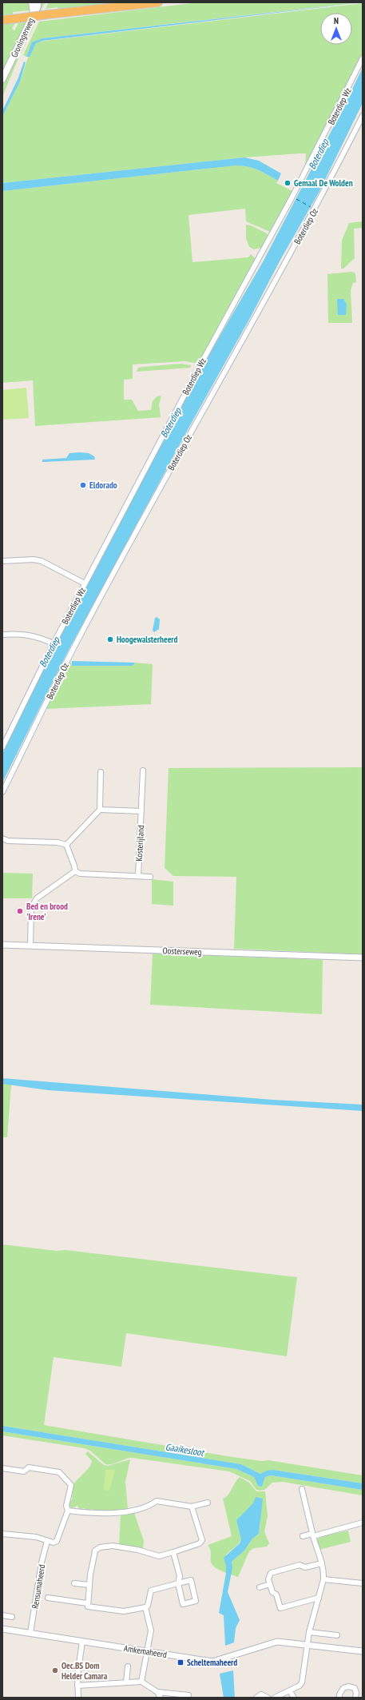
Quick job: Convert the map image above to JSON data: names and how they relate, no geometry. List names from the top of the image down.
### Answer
{
  "streets": {
    "main road": ["Groningerweg"],
    "street": [
      "Boterdiep Wz",
      "Boterdiep Oz",
      "Kosterijland",
      "Oosterseweg",
      "Rensumaheerd",
      "Amkemaheerd"
    ]
  },
  "crossings": [
    ["Rensumaheerd", "Amkemaheerd"]
  ],
  "water": ["Boterdiep", "Gaaikesloot"],
  "places": {
    "other": [
      "Gemaal De Wolden",
      "Eldorado",
      "Hoogewalsterheerd",
      "Bed en brood 'Irene'",
      "Oec.BS Dom Helder Camara"
    ],
    "transit": ["Scheltemaheerd"]
  },
  "north": "top"
}
